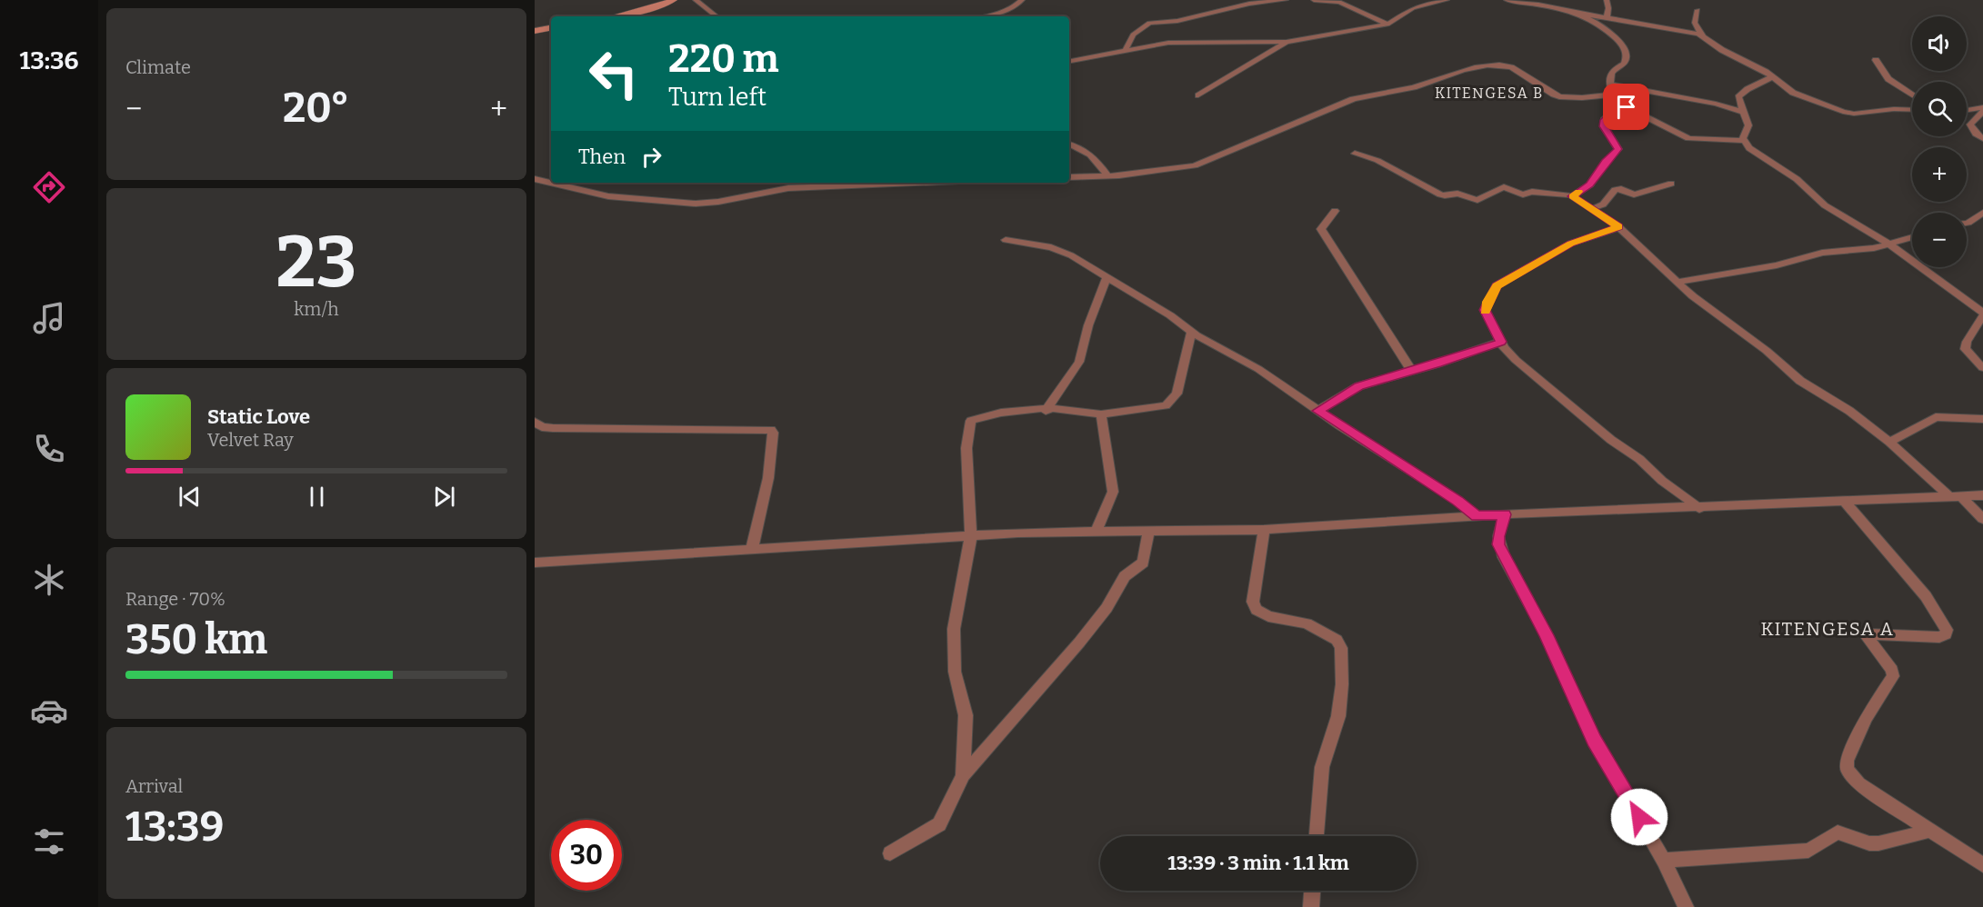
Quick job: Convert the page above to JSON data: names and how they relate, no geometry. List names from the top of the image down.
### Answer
{
  "districts": ["KITENGESA B", "KITENGESA A"],
  "page": {
    "tabs": "13:36",
    "tile": [
      "Climate",
      ["23", "km/h"],
      ["Range · 70%", "350 km"],
      ["Arrival", "13:39"]
    ],
    "map_buttons": ["+", "−"],
    "turn": ["220 m", "Turn left"],
    "heat": ["−", "20°", "+"],
    "then": "Then",
    "song": ["Static Love", "Velvet Ray"],
    "limit": "30",
    "trip": "13:39 · 3 min · 1.1 km"
  }
}
